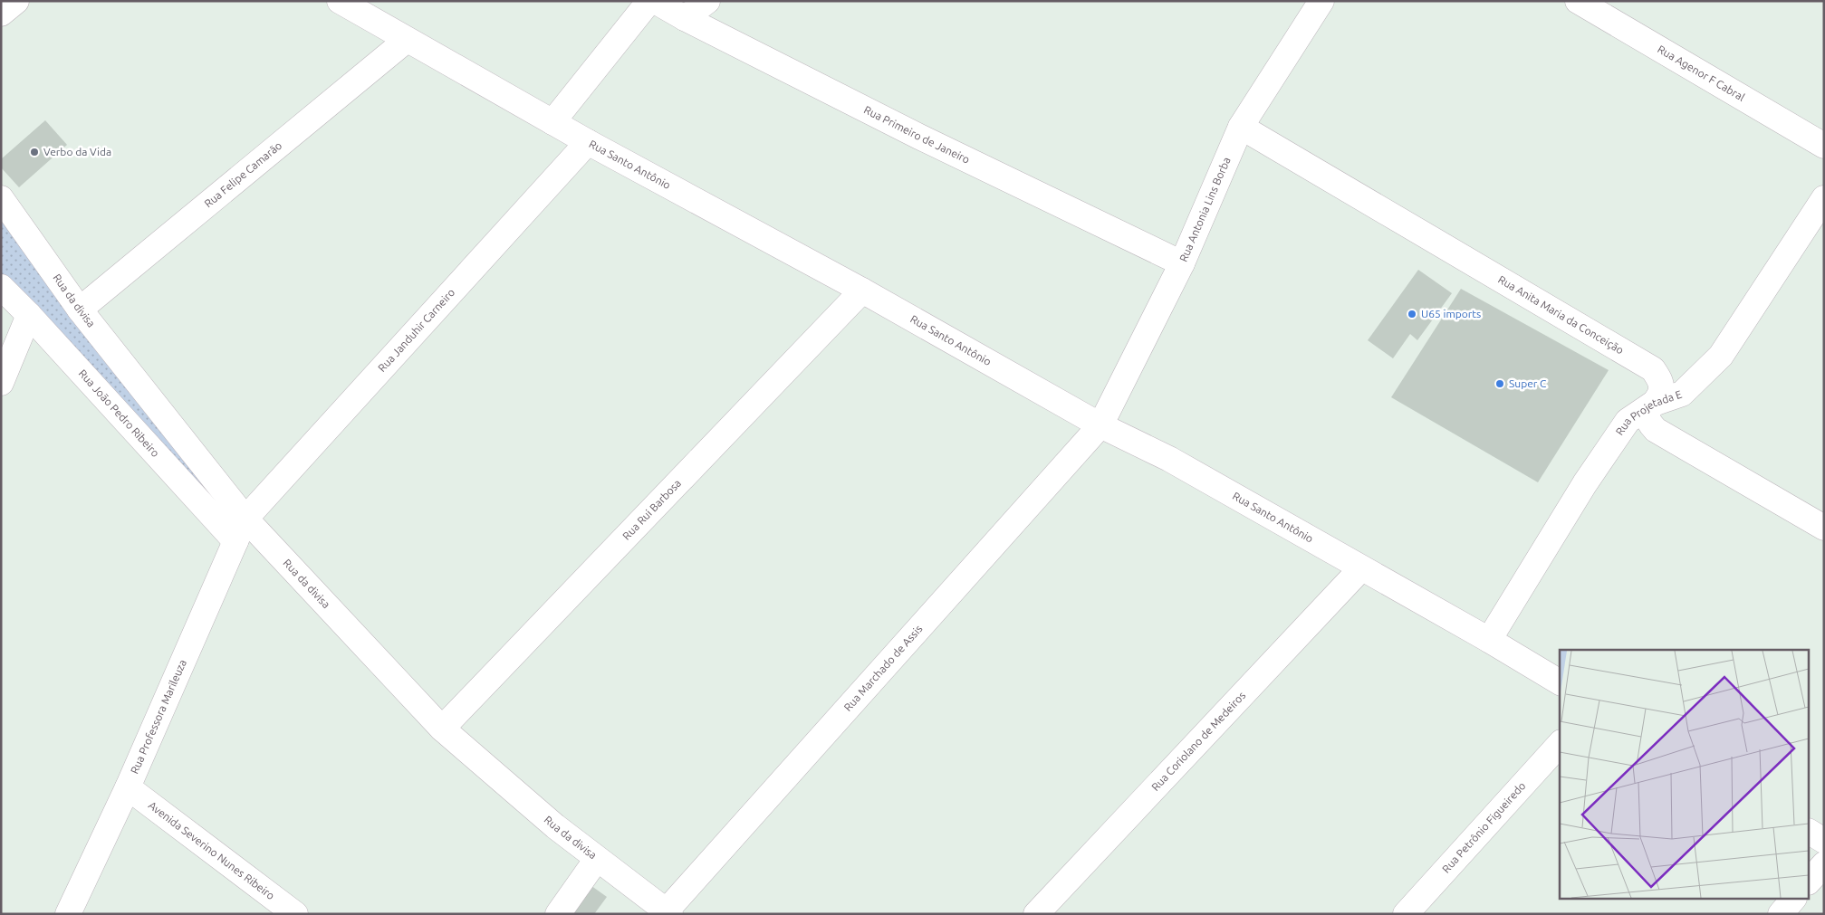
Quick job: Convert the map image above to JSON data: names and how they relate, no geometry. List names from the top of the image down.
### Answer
{
  "streets": {
    "street": [
      "Rua Agenor F Cabral",
      "Rua Primeiro de Janeiro",
      "Rua Santo Antônio",
      "Rua Felipe Camarão",
      "Rua Antonia Lins Borba",
      "Rua da divisa",
      "Rua Anita Maria da Conceição",
      "Rua Janduhir Carneiro",
      "Rua João Pedro Ribeiro",
      "Rua Projetada E",
      "Rua Rui Barbosa",
      "Rua Marchado de Assis",
      "Rua Professora Marileuza",
      "Rua Coriolano de Medeiros",
      "Rua Petrônio Figueiredo",
      "Avenida Severino Nunes Ribeiro"
    ]
  },
  "crossings": [
    ["Rua Primeiro de Janeiro", "Rua Antonia Lins Borba"],
    ["Rua Santo Antônio", "Rua Felipe Camarão"],
    ["Rua Santo Antônio", "Rua Antonia Lins Borba"],
    ["Rua Santo Antônio", "Rua Janduhir Carneiro"],
    ["Rua Santo Antônio", "Rua Projetada E"],
    ["Rua Santo Antônio", "Rua Rui Barbosa"],
    ["Rua Santo Antônio", "Rua Marchado de Assis"],
    ["Rua Santo Antônio", "Rua Coriolano de Medeiros"],
    ["Rua Felipe Camarão", "Rua da divisa"],
    ["Rua Antonia Lins Borba", "Rua Anita Maria da Conceição"],
    ["Rua Antonia Lins Borba", "Rua Marchado de Assis"],
    ["Rua da divisa", "Rua Janduhir Carneiro"],
    ["Rua da divisa", "Rua Rui Barbosa"],
    ["Rua da divisa", "Rua Marchado de Assis"],
    ["Rua da divisa", "Rua Professora Marileuza"],
    ["Rua Anita Maria da Conceição", "Rua Projetada E"],
    ["Rua Janduhir Carneiro", "Rua Professora Marileuza"],
    ["Rua João Pedro Ribeiro", "Rua Professora Marileuza"],
    ["Rua Professora Marileuza", "Avenida Severino Nunes Ribeiro"]
  ],
  "places": ["Verbo da Vida", "U65 imports", "Super C"]
}
